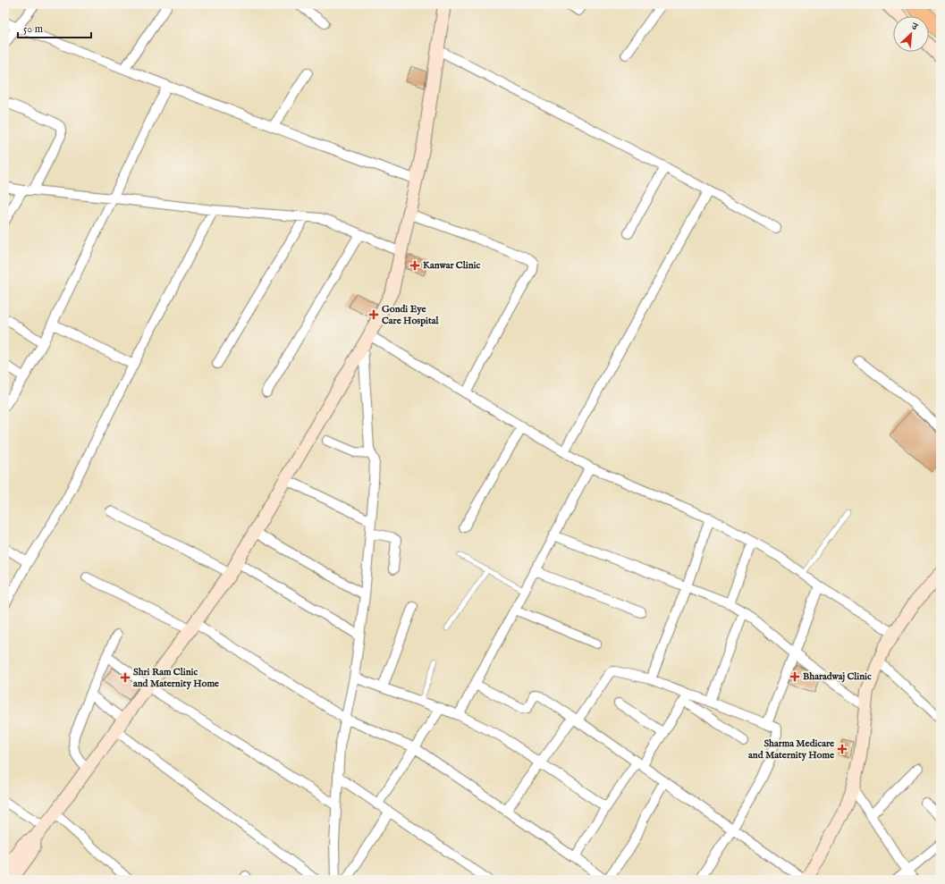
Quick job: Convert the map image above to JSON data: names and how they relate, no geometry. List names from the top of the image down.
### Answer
{
  "places": {
    "health": [
      "Kanwar Clinic",
      "Gondi Eye Care Hospital",
      "Bharadwaj Clinic",
      "Shri Ram Clinic and Maternity Home",
      "Sharma Medicare and Maternity Home"
    ]
  },
  "scale_bar": "50 m",
  "north": "top right"
}
